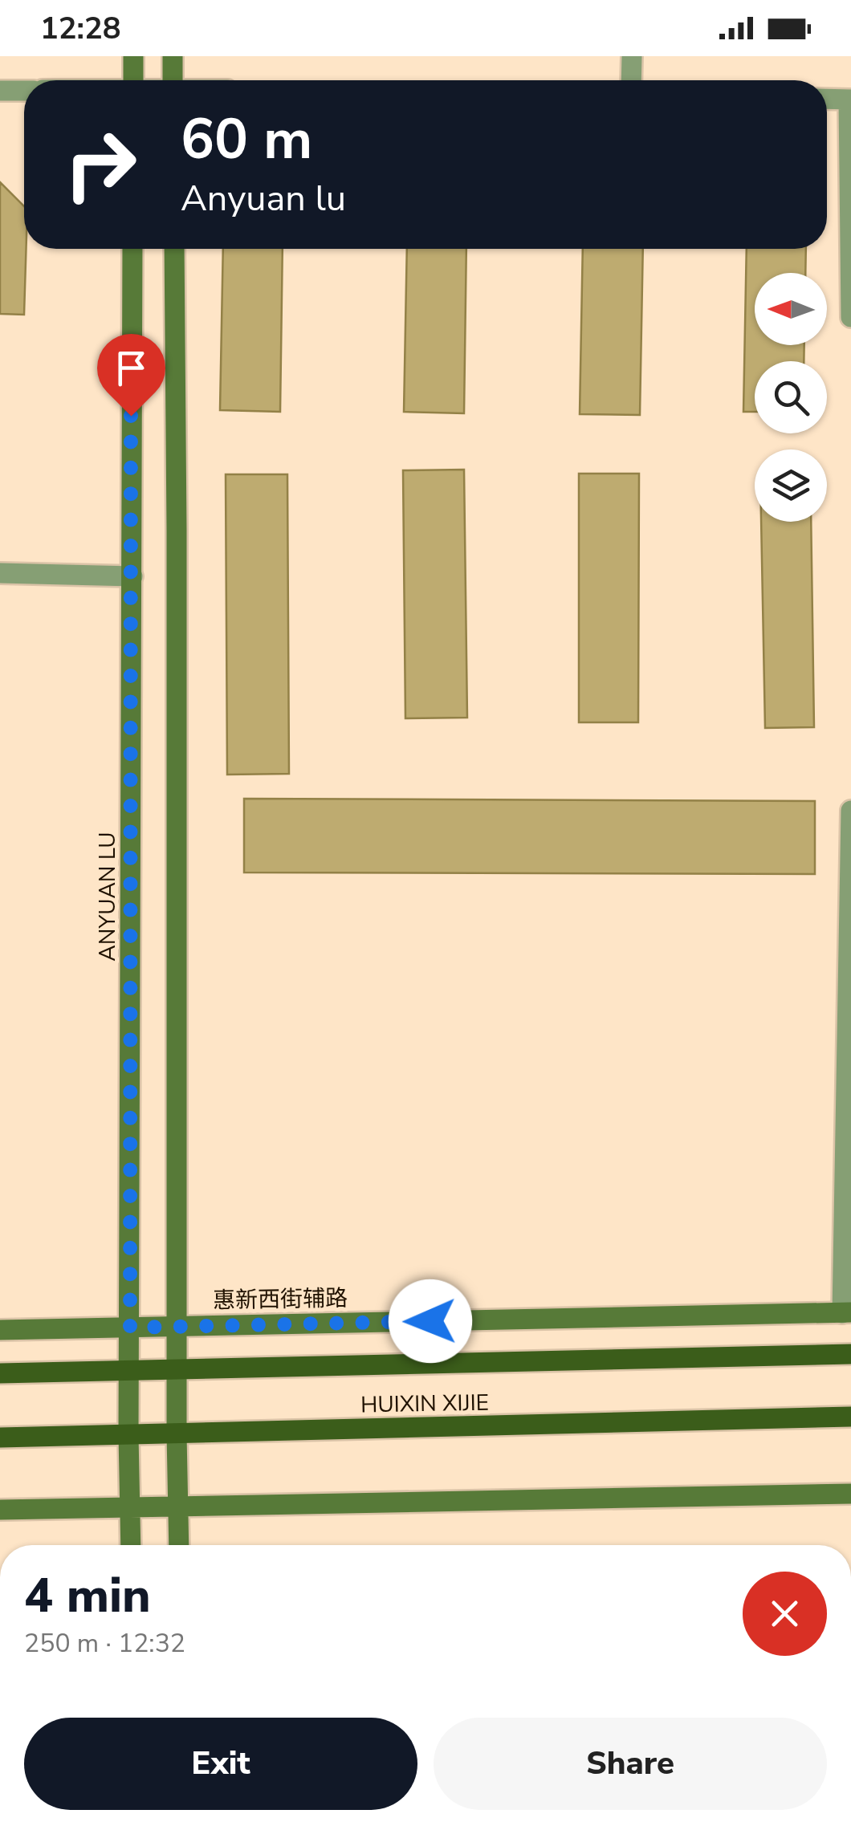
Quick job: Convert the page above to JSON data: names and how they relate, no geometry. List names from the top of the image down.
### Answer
{
  "streets": {
    "main road": ["ANYUAN LU", "惠新西街辅路", "HUIXIN XIJIE"]
  },
  "crossings": [
    ["ANYUAN LU", "惠新西街辅路"],
    ["ANYUAN LU", "HUIXIN XIJIE"]
  ],
  "north": "left",
  "page": {
    "status": "12:28",
    "turn": ["60 m", "Anyuan lu"],
    "heading": ["4 min", "250 m · 12:32"],
    "buttons": ["Exit", "Share"]
  }
}
